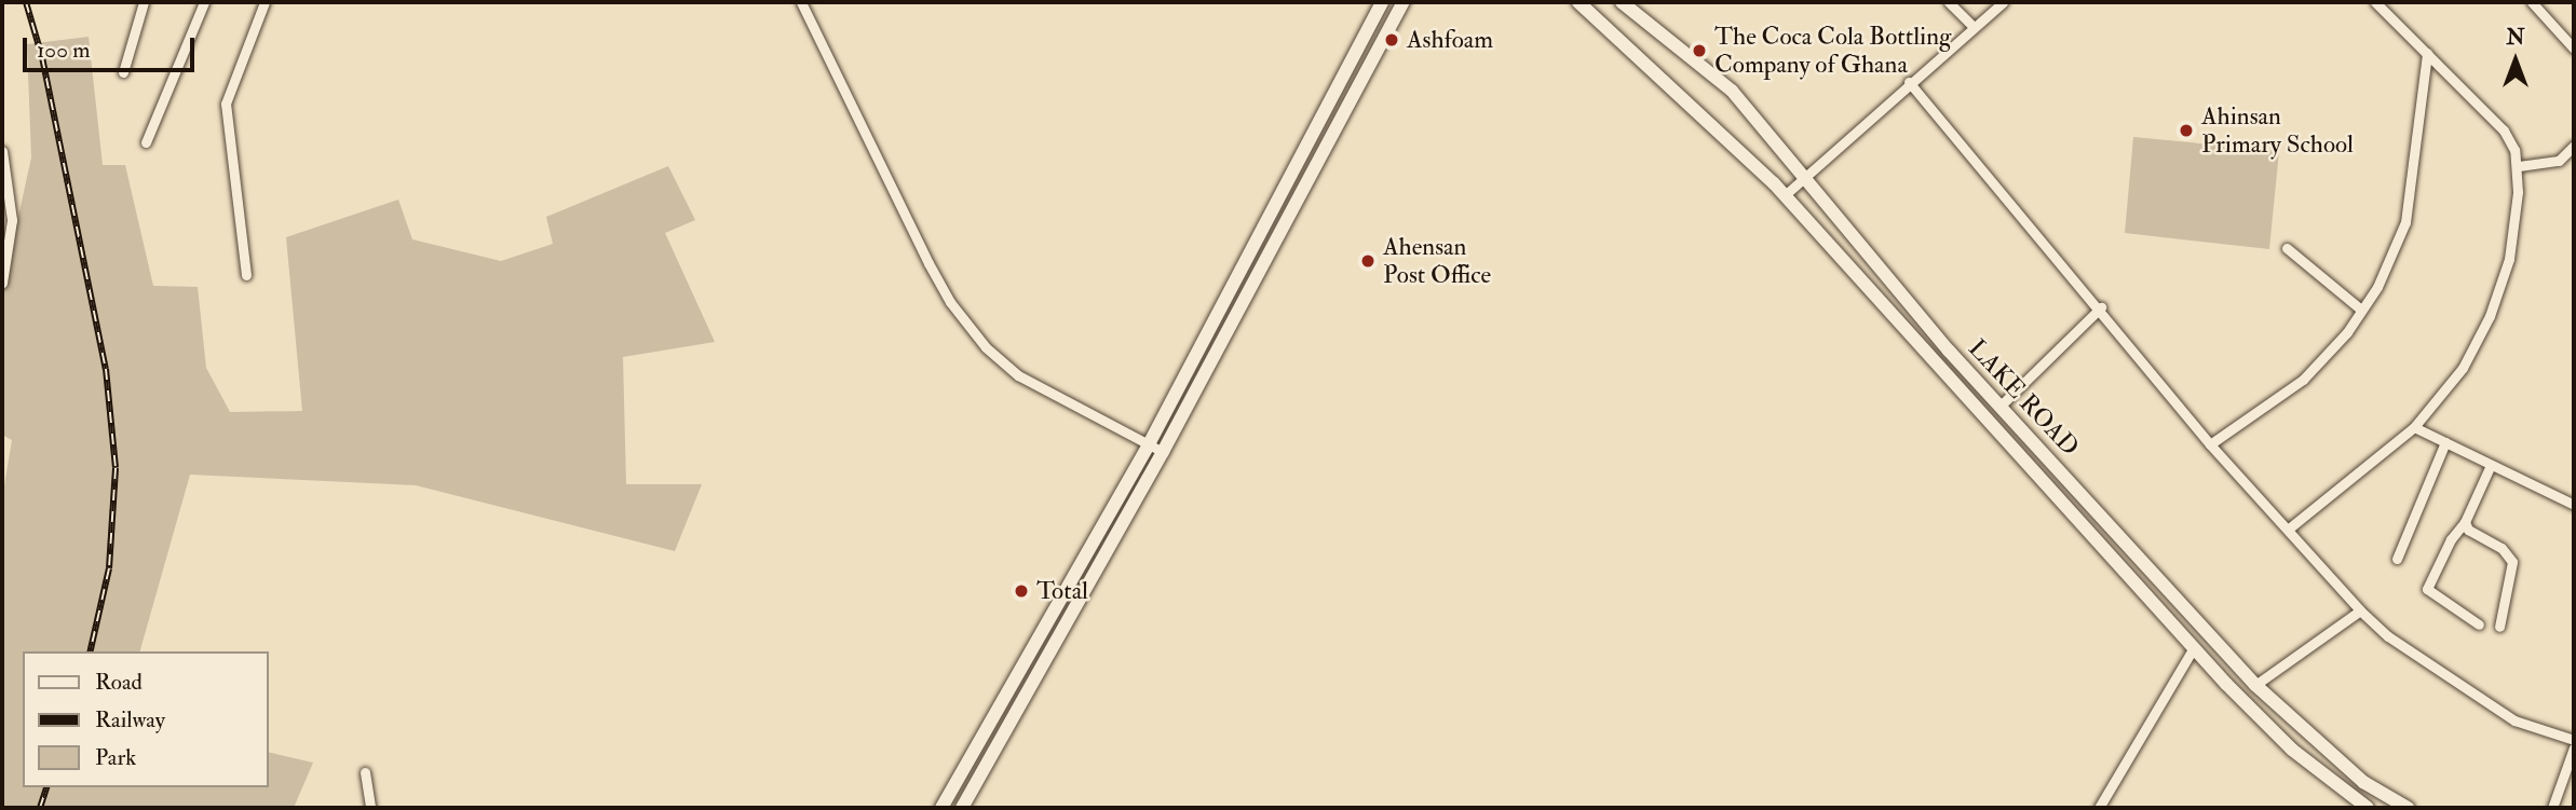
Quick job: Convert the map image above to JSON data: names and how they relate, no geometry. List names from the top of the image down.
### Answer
{
  "streets": {
    "main road": ["LAKE ROAD"]
  },
  "places": [
    "Ashfoam",
    "The Coca Cola Bottling Company of Ghana",
    "Ahinsan Primary School",
    "Ahensan Post Office",
    "Total"
  ],
  "legend": ["Road", "Railway", "Park"],
  "scale_bar": "100 m",
  "north": "top"
}
